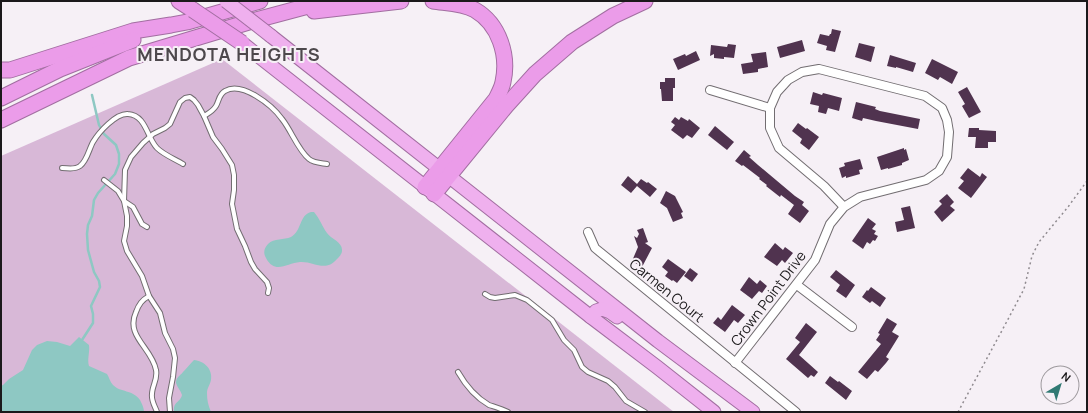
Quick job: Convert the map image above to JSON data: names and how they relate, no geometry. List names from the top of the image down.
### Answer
{
  "streets": {
    "street": ["Carmen Court", "Crown Point Drive"]
  },
  "crossings": [
    ["Carmen Court", "Crown Point Drive"]
  ],
  "districts": ["MENDOTA HEIGHTS"],
  "north": "top right"
}
